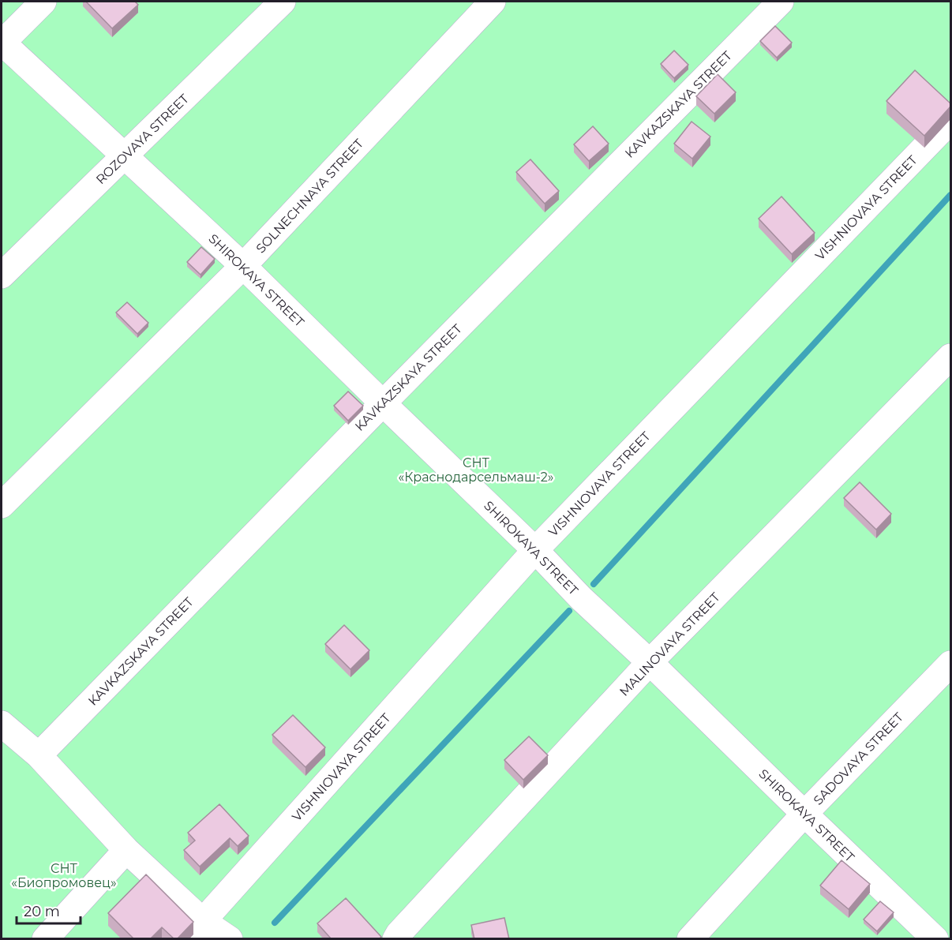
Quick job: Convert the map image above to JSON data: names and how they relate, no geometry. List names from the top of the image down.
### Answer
{
  "streets": {
    "street": [
      "KAVKAZSKAYA STREET",
      "ROZOVAYA STREET",
      "SOLNECHNAYA STREET",
      "VISHNIOVAYA STREET",
      "SHIROKAYA STREET",
      "MALINOVAYA STREET",
      "SADOVAYA STREET"
    ]
  },
  "crossings": [
    ["KAVKAZSKAYA STREET", "SHIROKAYA STREET"],
    ["ROZOVAYA STREET", "SHIROKAYA STREET"],
    ["SOLNECHNAYA STREET", "SHIROKAYA STREET"],
    ["VISHNIOVAYA STREET", "SHIROKAYA STREET"],
    ["SHIROKAYA STREET", "MALINOVAYA STREET"],
    ["SHIROKAYA STREET", "SADOVAYA STREET"]
  ],
  "parks": ["СНТ «Краснодарсельмаш-2»", "СНТ «Биопромовец»"],
  "scale_bar": "20 m"
}
